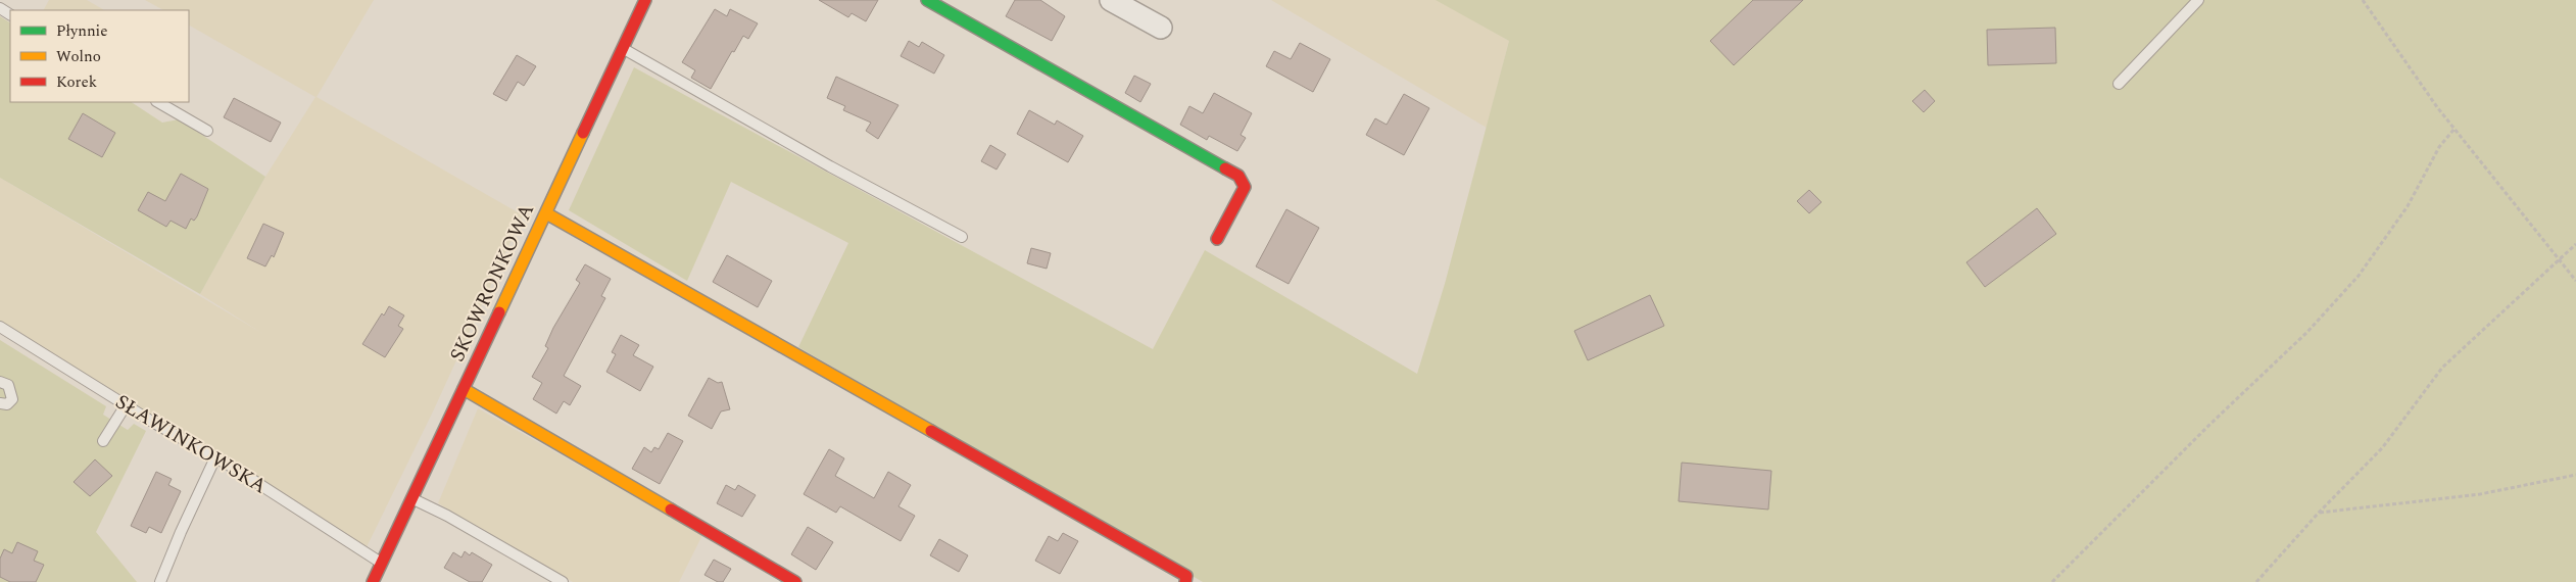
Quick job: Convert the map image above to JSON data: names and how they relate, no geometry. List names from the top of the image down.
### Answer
{
  "streets": {
    "street": ["SKOWRONKOWA"],
    "lane": ["SŁAWINKOWSKA"]
  },
  "crossings": [
    ["SKOWRONKOWA", "SŁAWINKOWSKA"]
  ],
  "legend": ["Płynnie", "Wolno", "Korek"]
}
